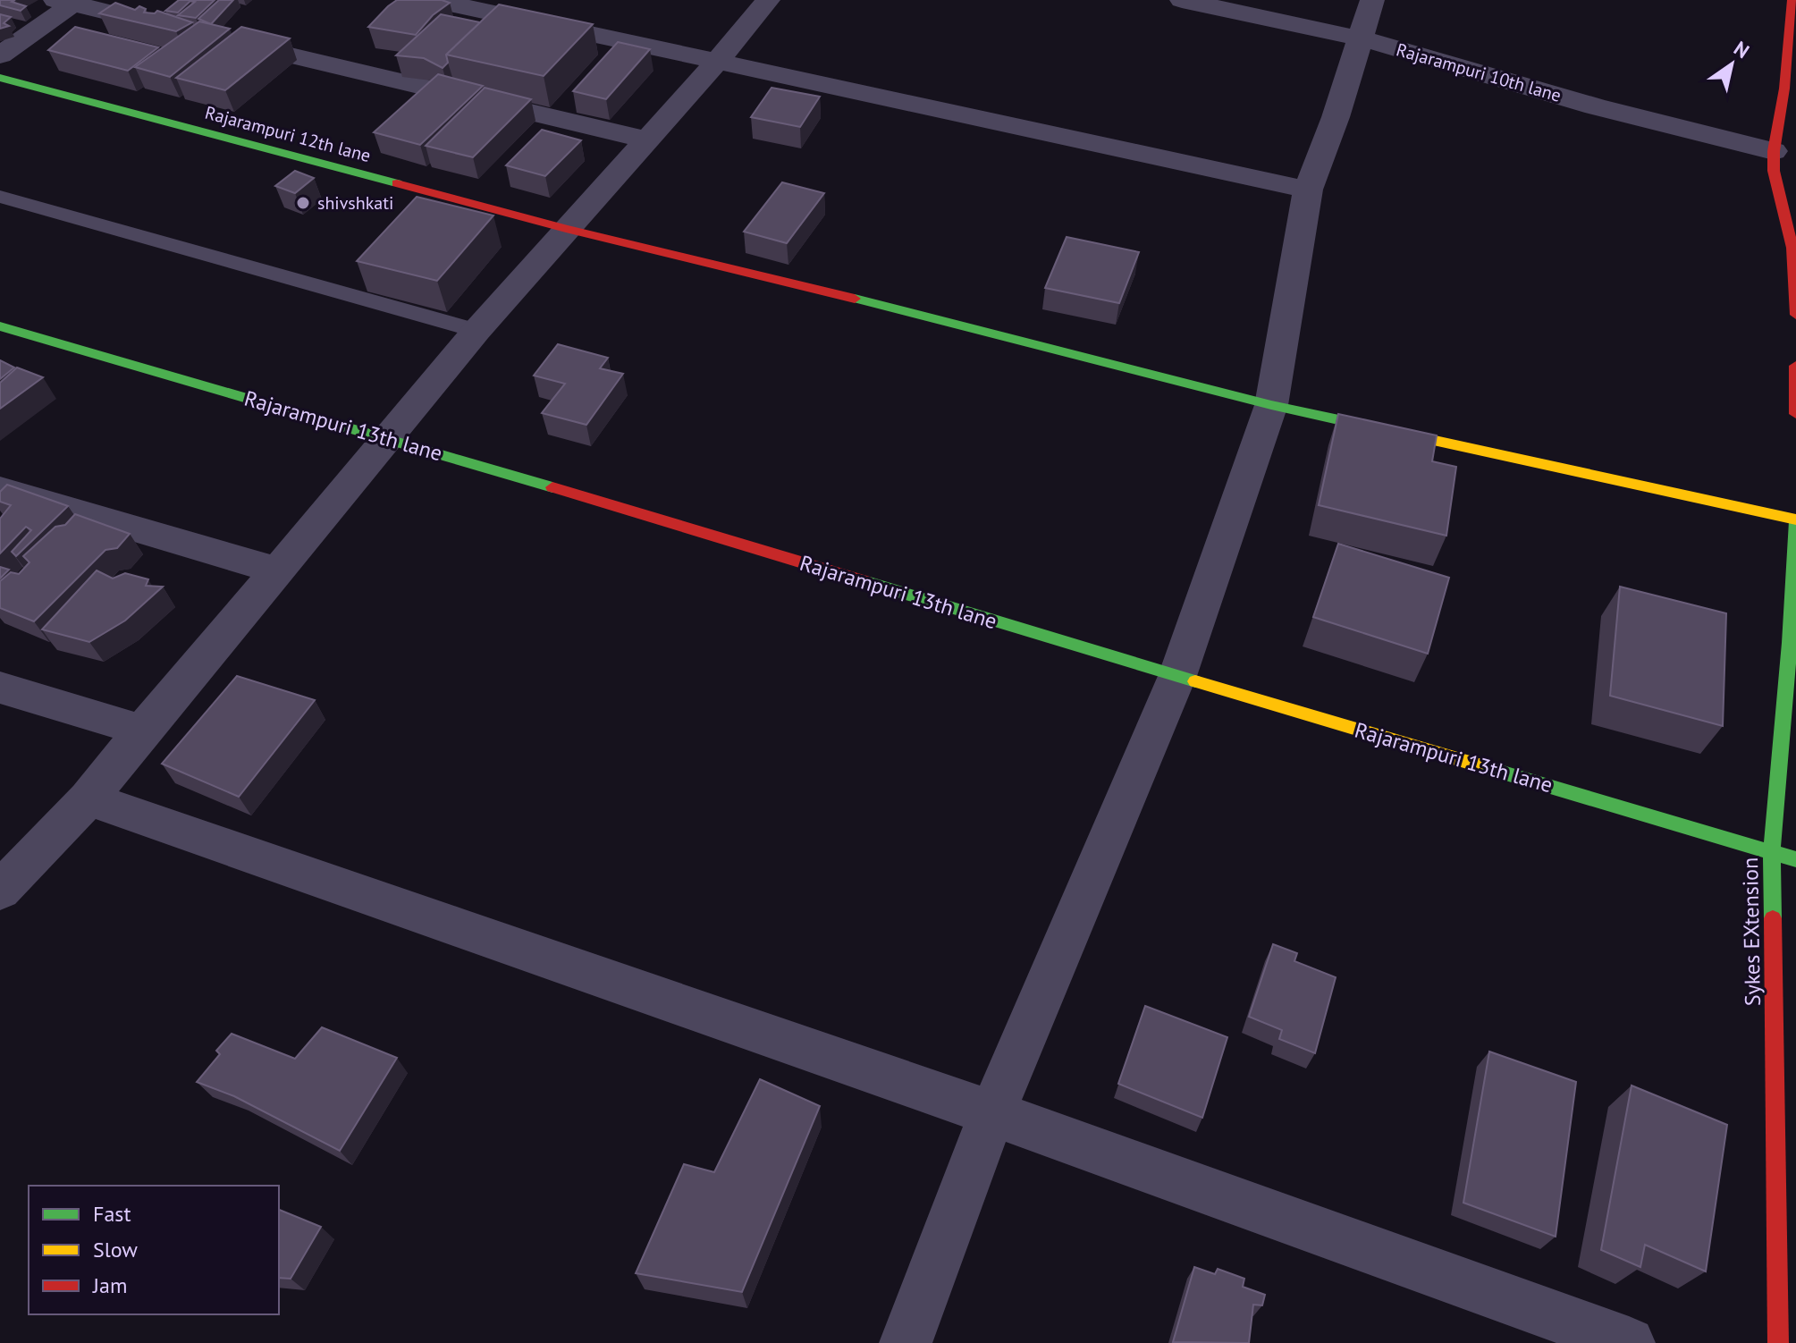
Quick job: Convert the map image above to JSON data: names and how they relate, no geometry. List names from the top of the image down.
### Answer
{
  "streets": {
    "street": [
      "Rajarampuri 10th lane",
      "Rajarampuri 12th lane",
      "Rajarampuri 13th lane",
      "Sykes EXtension"
    ]
  },
  "crossings": [
    ["Rajarampuri 12th lane", "Sykes EXtension"],
    ["Rajarampuri 13th lane", "Sykes EXtension"]
  ],
  "places": ["shivshkati"],
  "legend": ["Fast", "Slow", "Jam"],
  "north": "top right"
}
